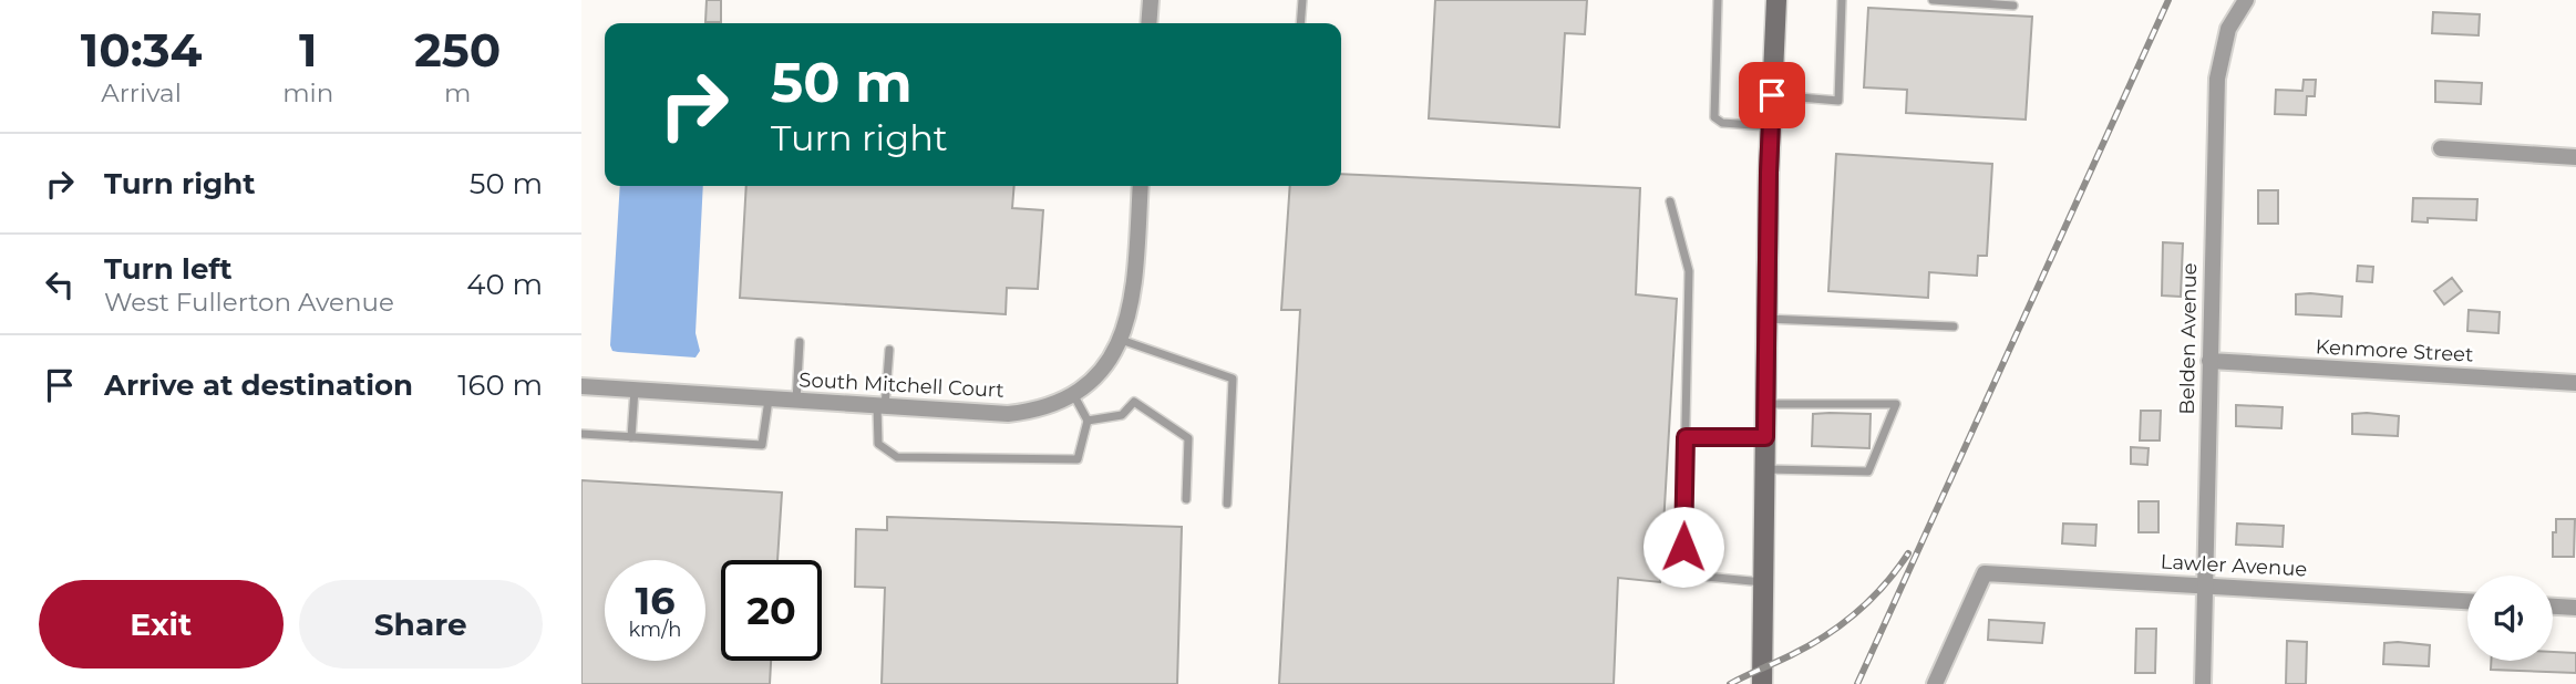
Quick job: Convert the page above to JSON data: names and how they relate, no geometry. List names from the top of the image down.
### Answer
{
  "streets": {
    "street": [
      "Belden Avenue",
      "Kenmore Street",
      "South Mitchell Court",
      "Lawler Avenue"
    ]
  },
  "crossings": [
    ["Belden Avenue", "Kenmore Street"],
    ["Belden Avenue", "Lawler Avenue"]
  ],
  "page": {
    "eta": [
      "10:34",
      "Arrival",
      "1",
      "min",
      "250",
      "m"
    ],
    "turn": ["50 m", "Turn right"],
    "list": [
      {
        "name": "Turn right",
        "value": "50 m"
      },
      {
        "name": "Turn left",
        "note": "West Fullerton Avenue",
        "value": "40 m"
      },
      {
        "name": "Arrive at destination",
        "value": "160 m"
      }
    ],
    "speed": "16 km/h",
    "limit": "20",
    "buttons": ["Exit", "Share"]
  }
}
